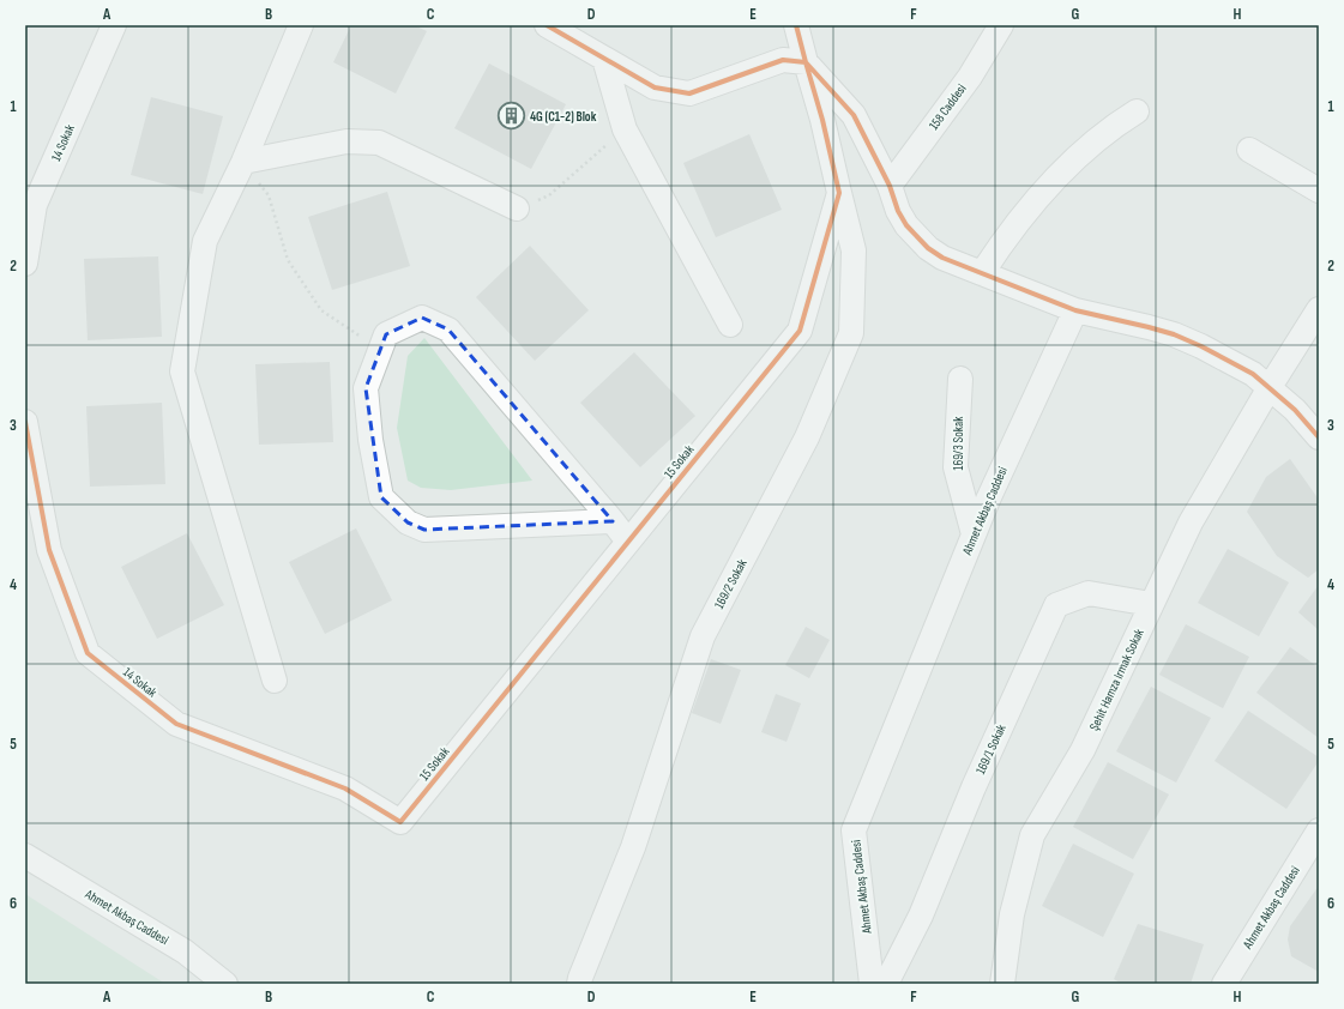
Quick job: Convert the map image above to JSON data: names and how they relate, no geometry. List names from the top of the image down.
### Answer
{
  "streets": {
    "street": [
      "158 Caddesi",
      "14 Sokak",
      "169/3 Sokak",
      "15 Sokak",
      "Ahmet Akbaş Caddesi",
      "169/2 Sokak",
      "Şehit Hamza Irmak Sokak",
      "169/1 Sokak"
    ]
  },
  "crossings": [
    ["14 Sokak", "15 Sokak"],
    ["169/3 Sokak", "Ahmet Akbaş Caddesi"],
    ["15 Sokak", "169/2 Sokak"],
    ["Şehit Hamza Irmak Sokak", "169/1 Sokak"]
  ],
  "places": {
    "building": ["4G (C1-2) Blok"]
  },
  "grid": {
    "columns": [
      "A",
      "B",
      "C",
      "D",
      "E",
      "F",
      "G",
      "H"
    ],
    "rows": [
      "1",
      "2",
      "3",
      "4",
      "5",
      "6"
    ]
  }
}
